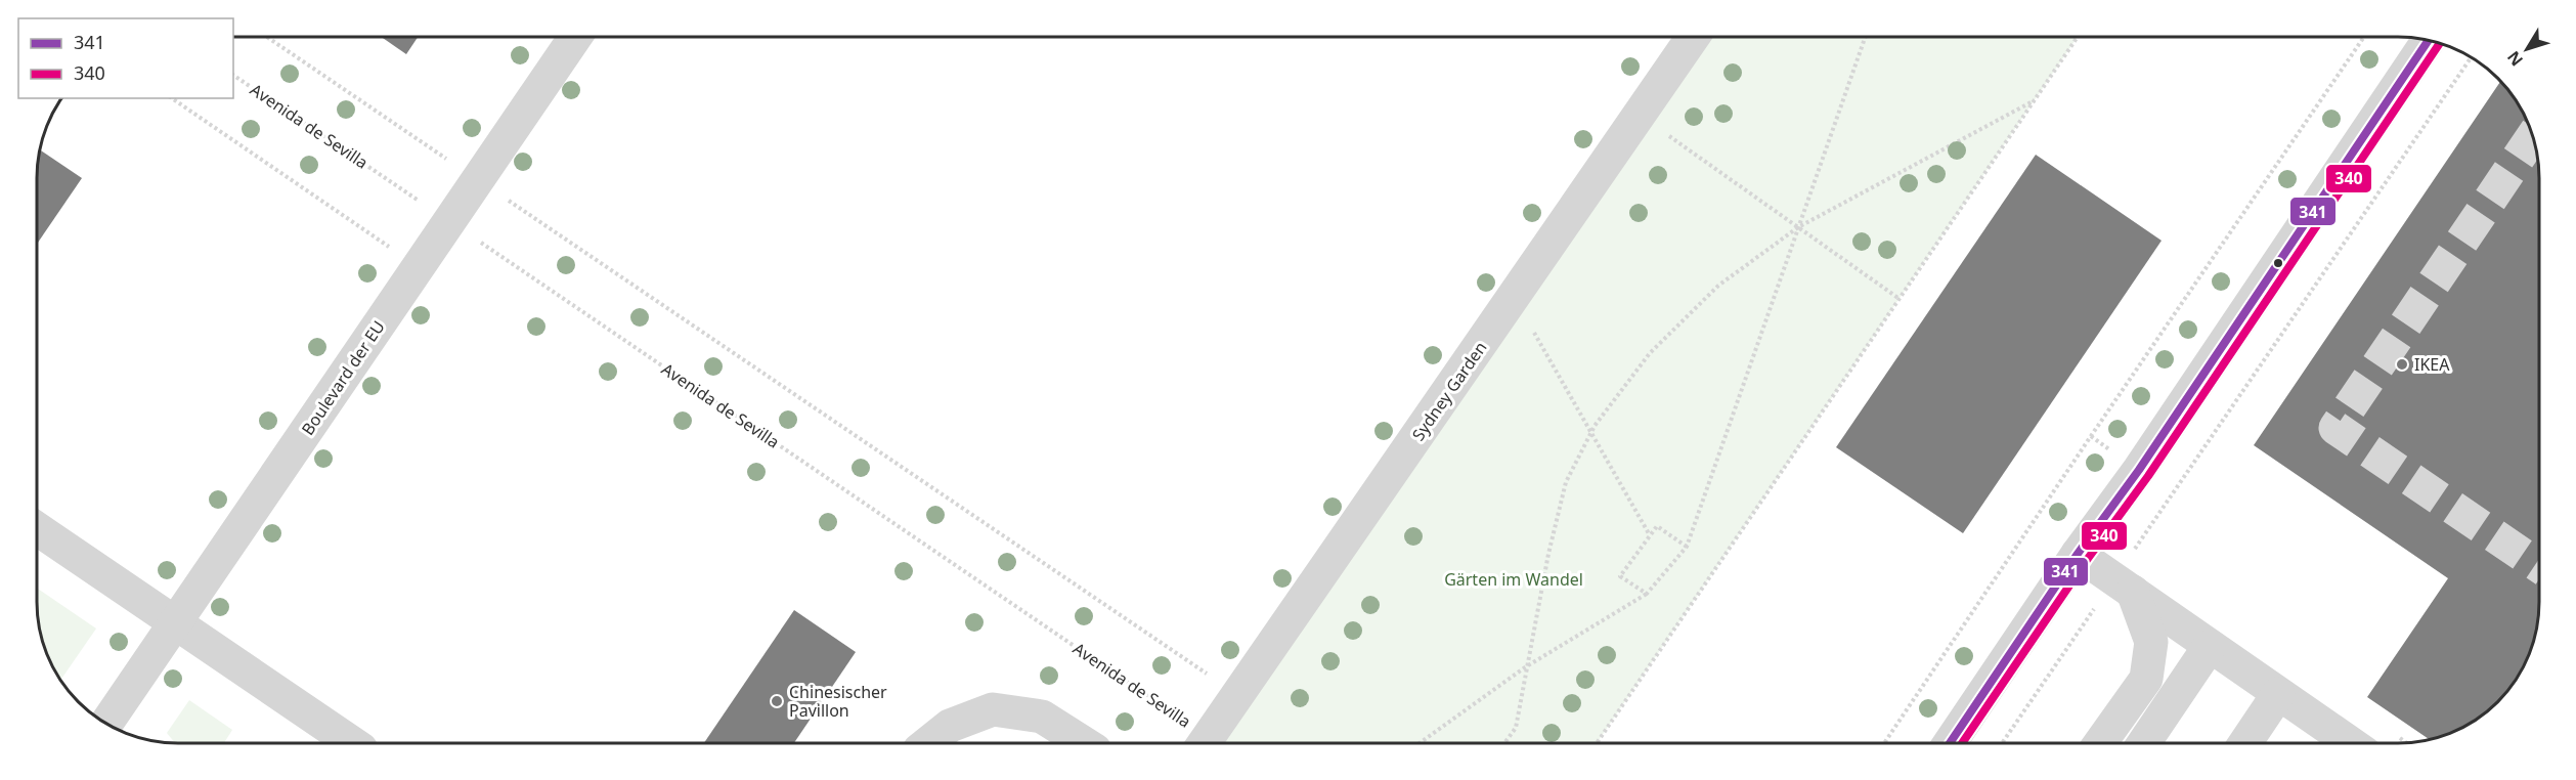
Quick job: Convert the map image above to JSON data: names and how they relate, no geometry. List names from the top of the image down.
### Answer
{
  "streets": {
    "street": ["Boulevard der EU", "Sydney Garden"],
    "path": ["Avenida de Sevilla"]
  },
  "crossings": [
    ["Avenida de Sevilla", "Boulevard der EU"]
  ],
  "parks": ["Gärten im Wandel"],
  "places": ["IKEA", "Chinesischer Pavillon"],
  "lines": ["transit line 341", "transit line 340"],
  "legend": ["341", "340"],
  "north": "bottom left"
}
